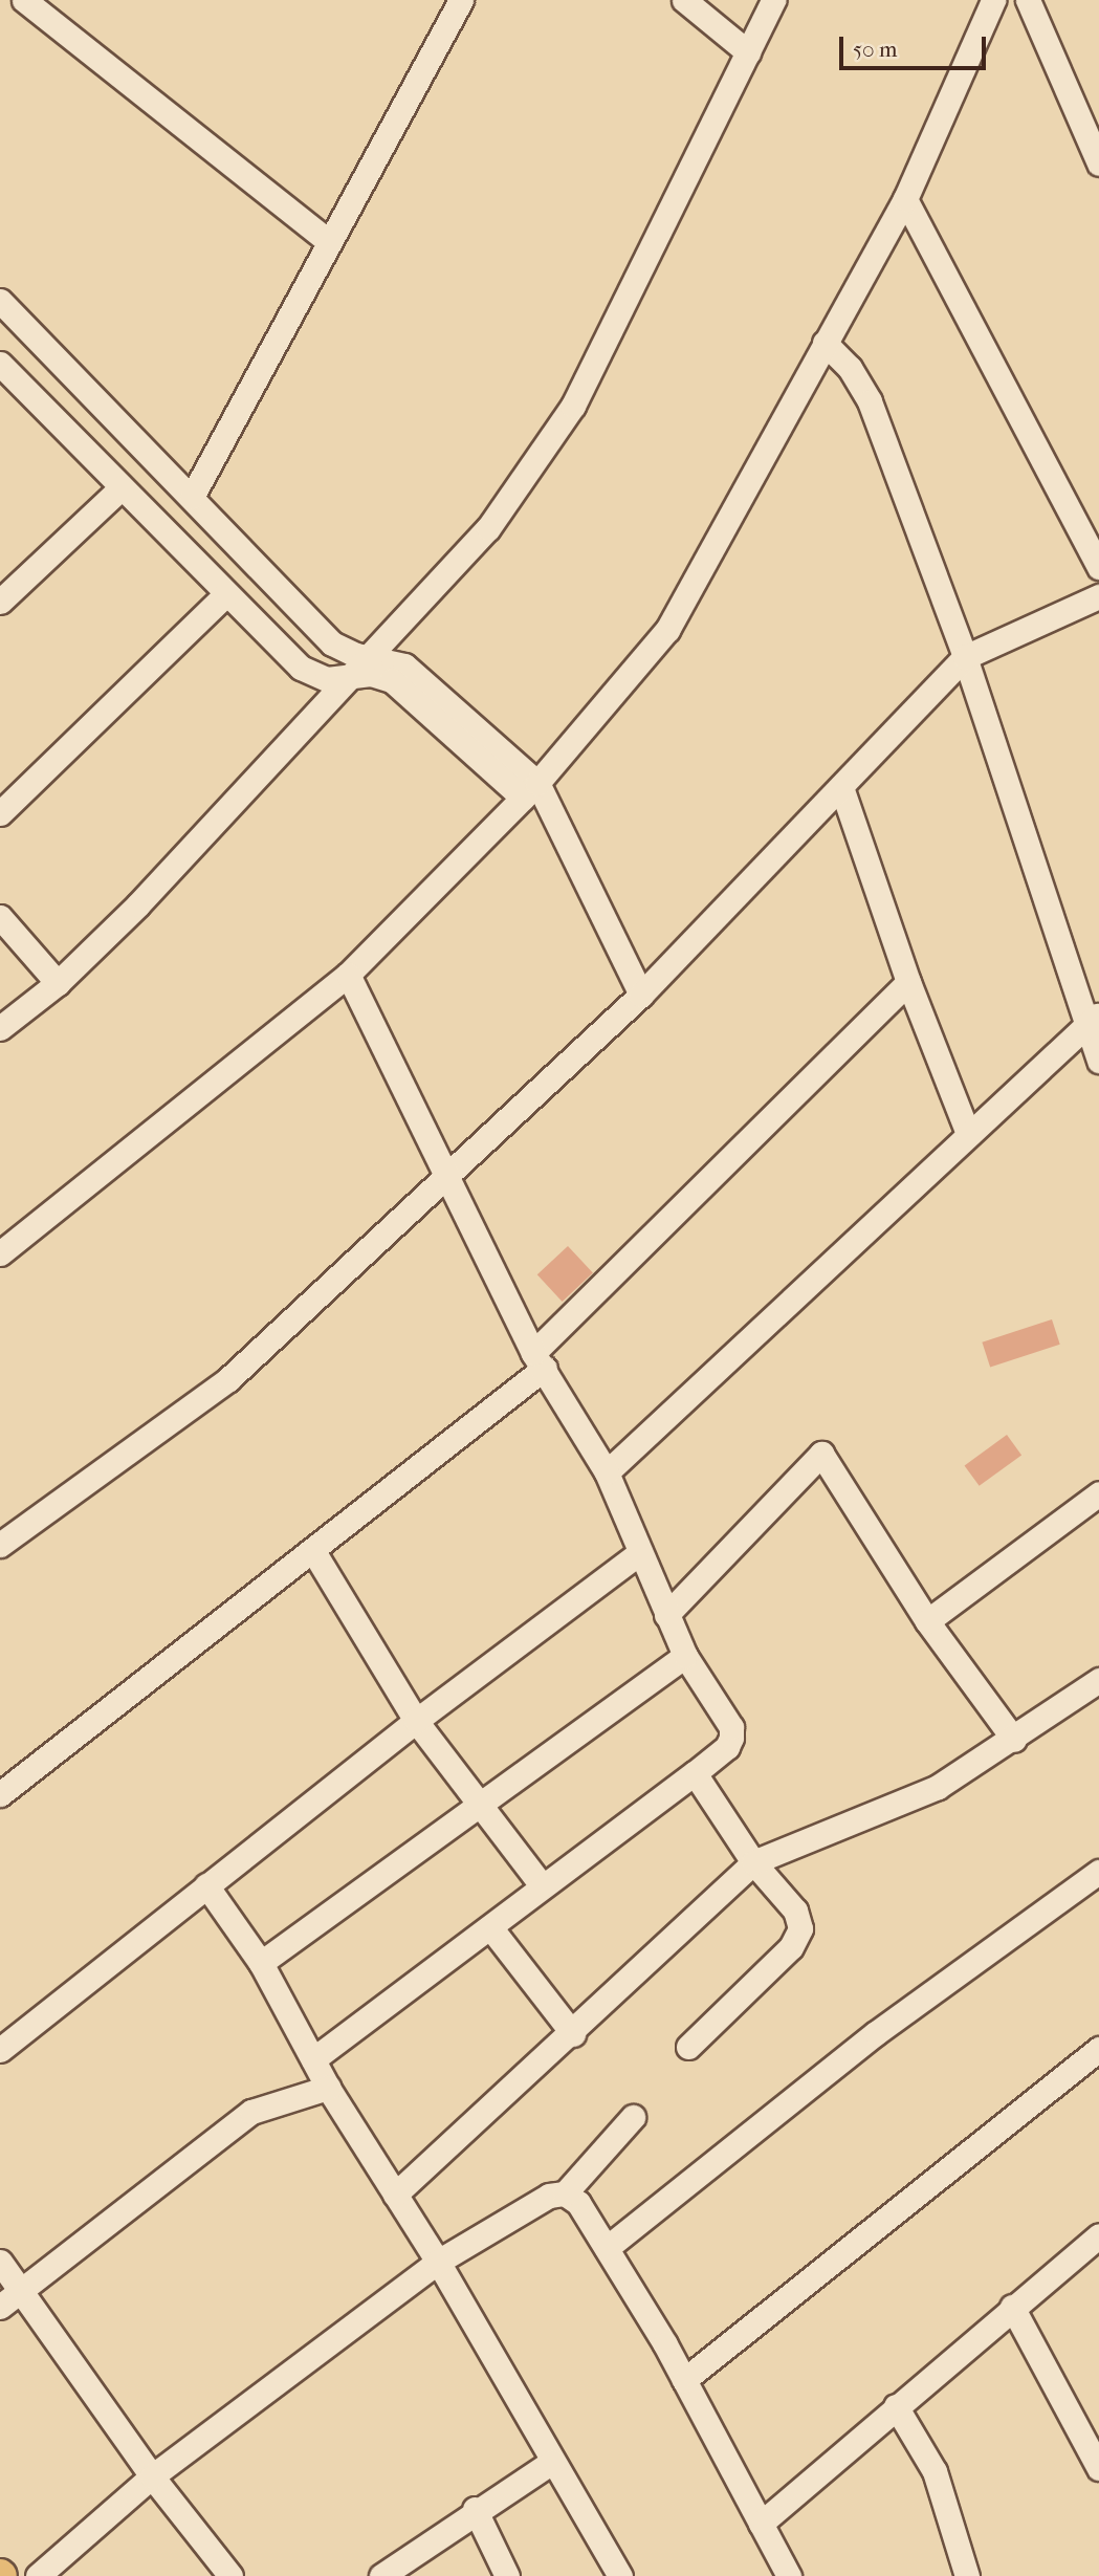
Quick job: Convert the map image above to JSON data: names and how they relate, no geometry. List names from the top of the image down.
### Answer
{
  "scale_bar": "50 m"
}
